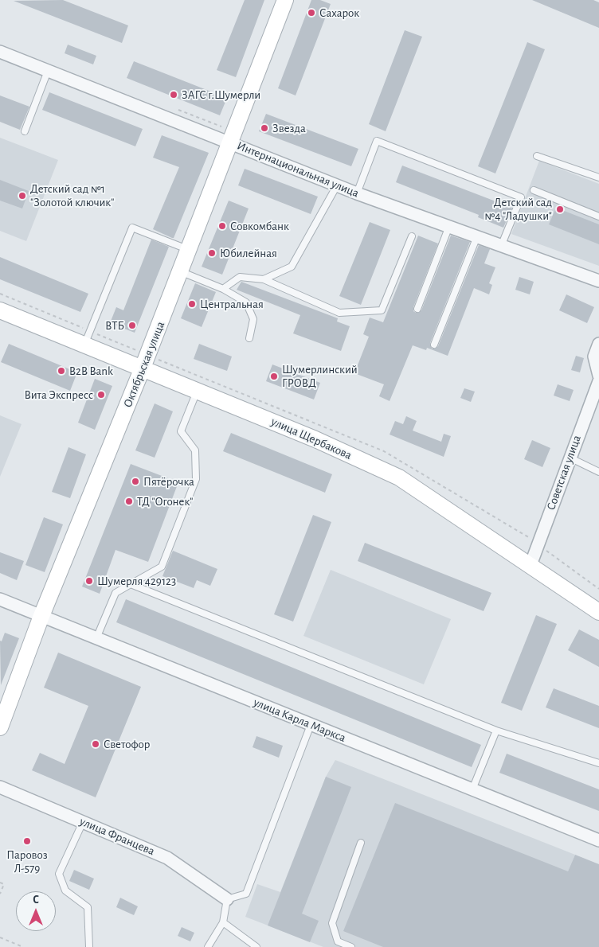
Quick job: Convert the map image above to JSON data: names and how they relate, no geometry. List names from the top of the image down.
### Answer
{
  "streets": {
    "main road": ["Октябрьская улица", "улица Щербакова"],
    "street": [
      "Интернациональная улица",
      "Советская улица",
      "улица Карла Маркса",
      "улица Францева"
    ]
  },
  "crossings": [
    ["Интернациональная улица", "Октябрьская улица"],
    ["Октябрьская улица", "улица Щербакова"],
    ["Октябрьская улица", "улица Карла Маркса"],
    ["улица Щербакова", "Советская улица"]
  ],
  "places": [
    "Сахарок",
    "ЗАГС г.Шумерли",
    "Звезда",
    "Детский сад №1 \"Золотой ключик\"",
    "Детский сад №4 \"Ладушки\"",
    "Совкомбанк",
    "Юбилейная",
    "Центральная",
    "ВТБ",
    "B2B Bank",
    "Шумерлинский ГРОВД",
    "Вита Экспресс",
    "Пятёрочка",
    "ТД \"Огонек\"",
    "Шумерля 429123",
    "Светофор",
    "Паровоз Л-579"
  ],
  "north": "top"
}
